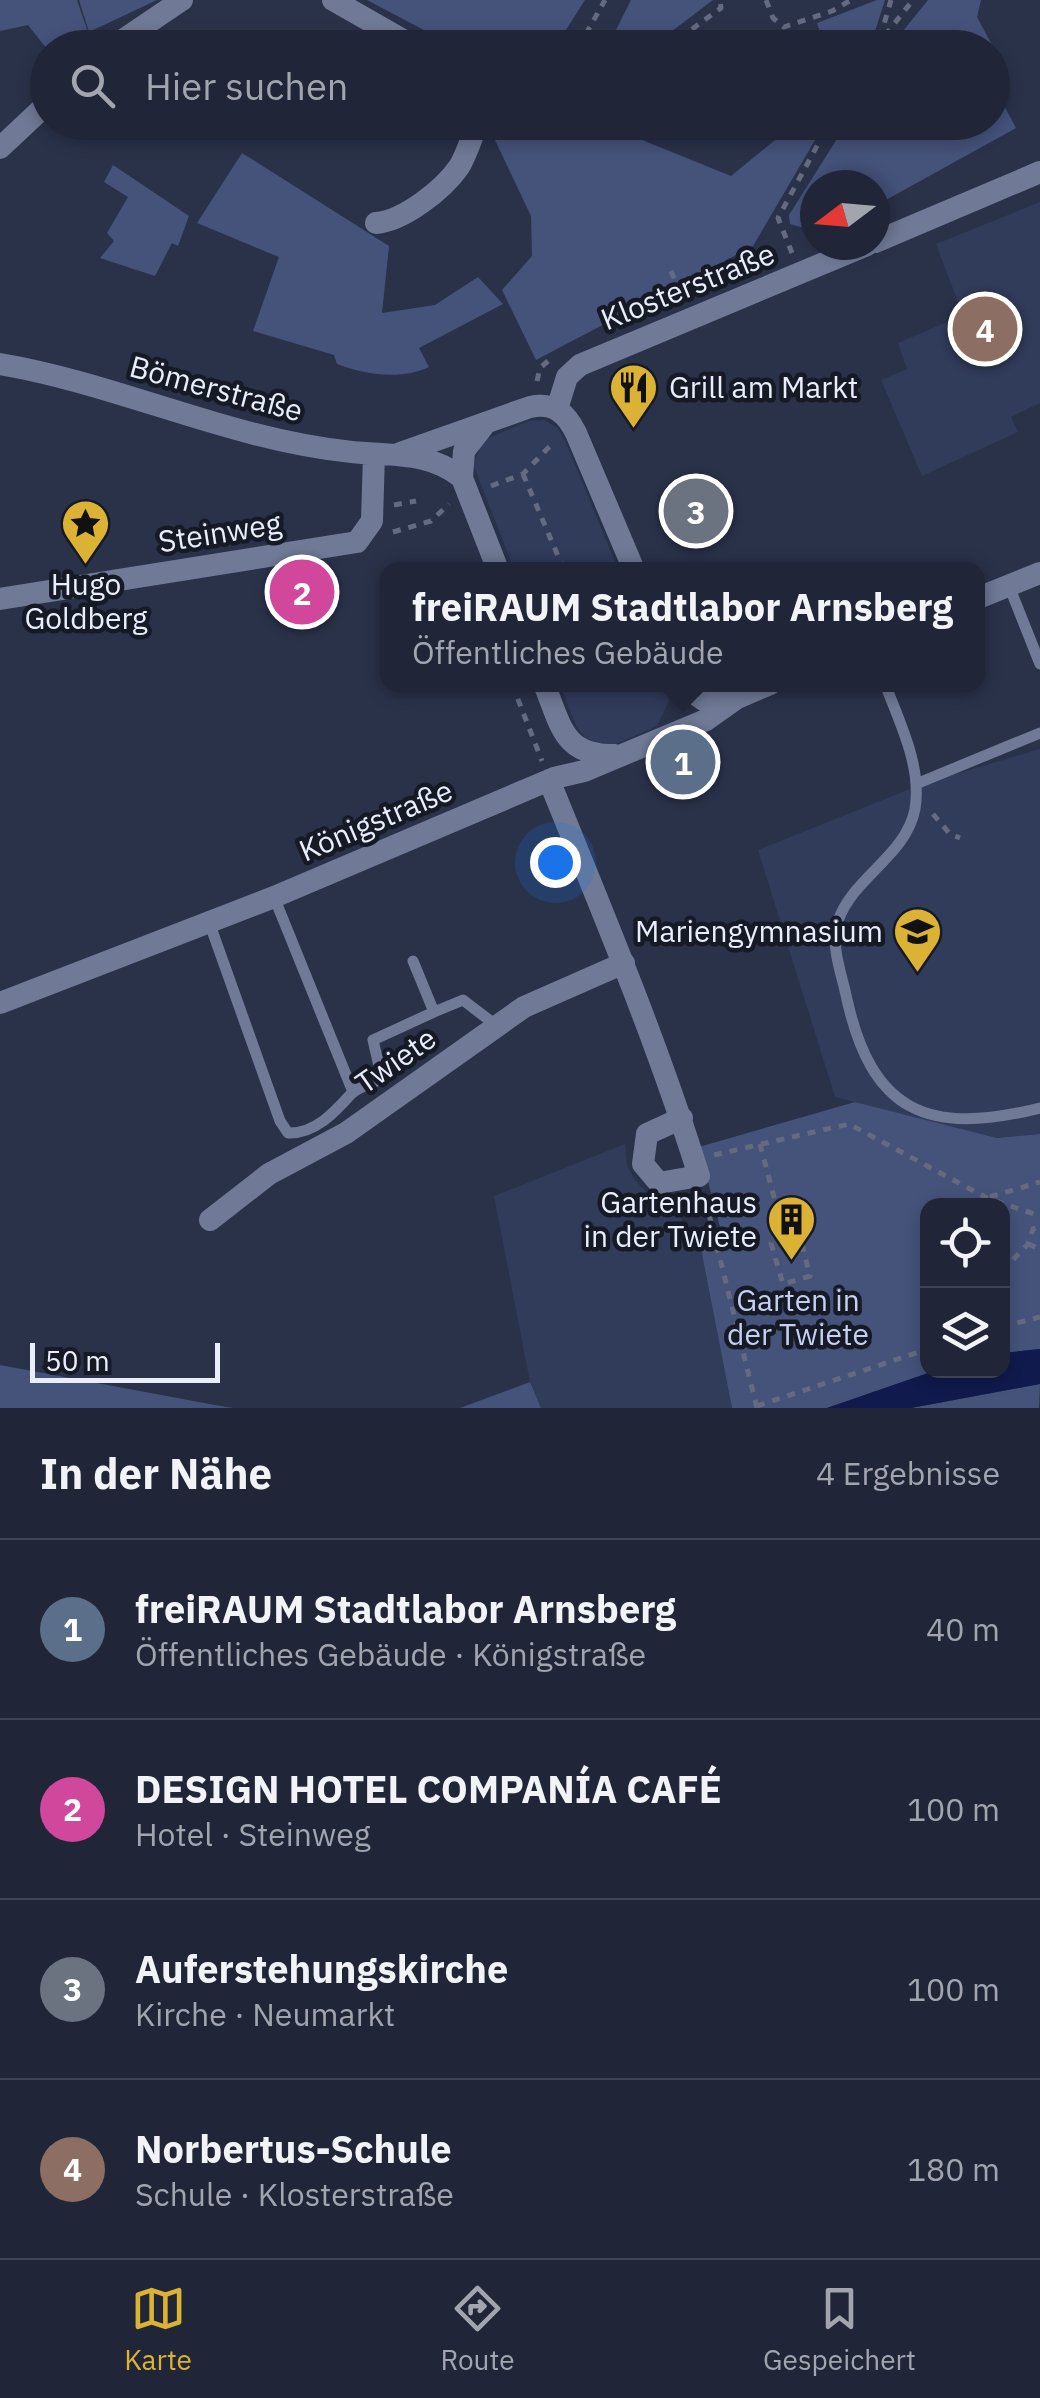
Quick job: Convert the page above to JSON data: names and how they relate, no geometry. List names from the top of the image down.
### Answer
{
  "streets": {
    "street": [
      "Klosterstraße",
      "Bömerstraße",
      "Steinweg",
      "Königstraße",
      "Twiete"
    ]
  },
  "parks": ["Garten in der Twiete"],
  "places": {
    "restaurant": ["Grill am Markt"],
    "place": ["Hugo Goldberg"],
    "school or university": ["Mariengymnasium"],
    "building": ["Gartenhaus in der Twiete"]
  },
  "scale_bar": "50 m",
  "north": "left",
  "page": {
    "search": "Hier suchen",
    "pins": [
      "4",
      "3",
      "2",
      "1"
    ],
    "popup": ["freiRAUM Stadtlabor Arnsberg", "Öffentliches Gebäude"],
    "scale": "50 m",
    "heading": ["In der Nähe", "4 Ergebnisse"],
    "list": [
      {
        "mark": "1",
        "name": "freiRAUM Stadtlabor Arnsberg",
        "note": "Öffentliches Gebäude · Königstraße",
        "value": "40 m"
      },
      {
        "mark": "2",
        "name": "DESIGN HOTEL COMPANÍA CAFÉ",
        "note": "Hotel · Steinweg",
        "value": "100 m"
      },
      {
        "mark": "3",
        "name": "Auferstehungskirche",
        "note": "Kirche · Neumarkt",
        "value": "100 m"
      },
      {
        "mark": "4",
        "name": "Norbertus-Schule",
        "note": "Schule · Klosterstraße",
        "value": "180 m"
      }
    ],
    "nav": ["Karte", "Route", "Gespeichert"]
  }
}
